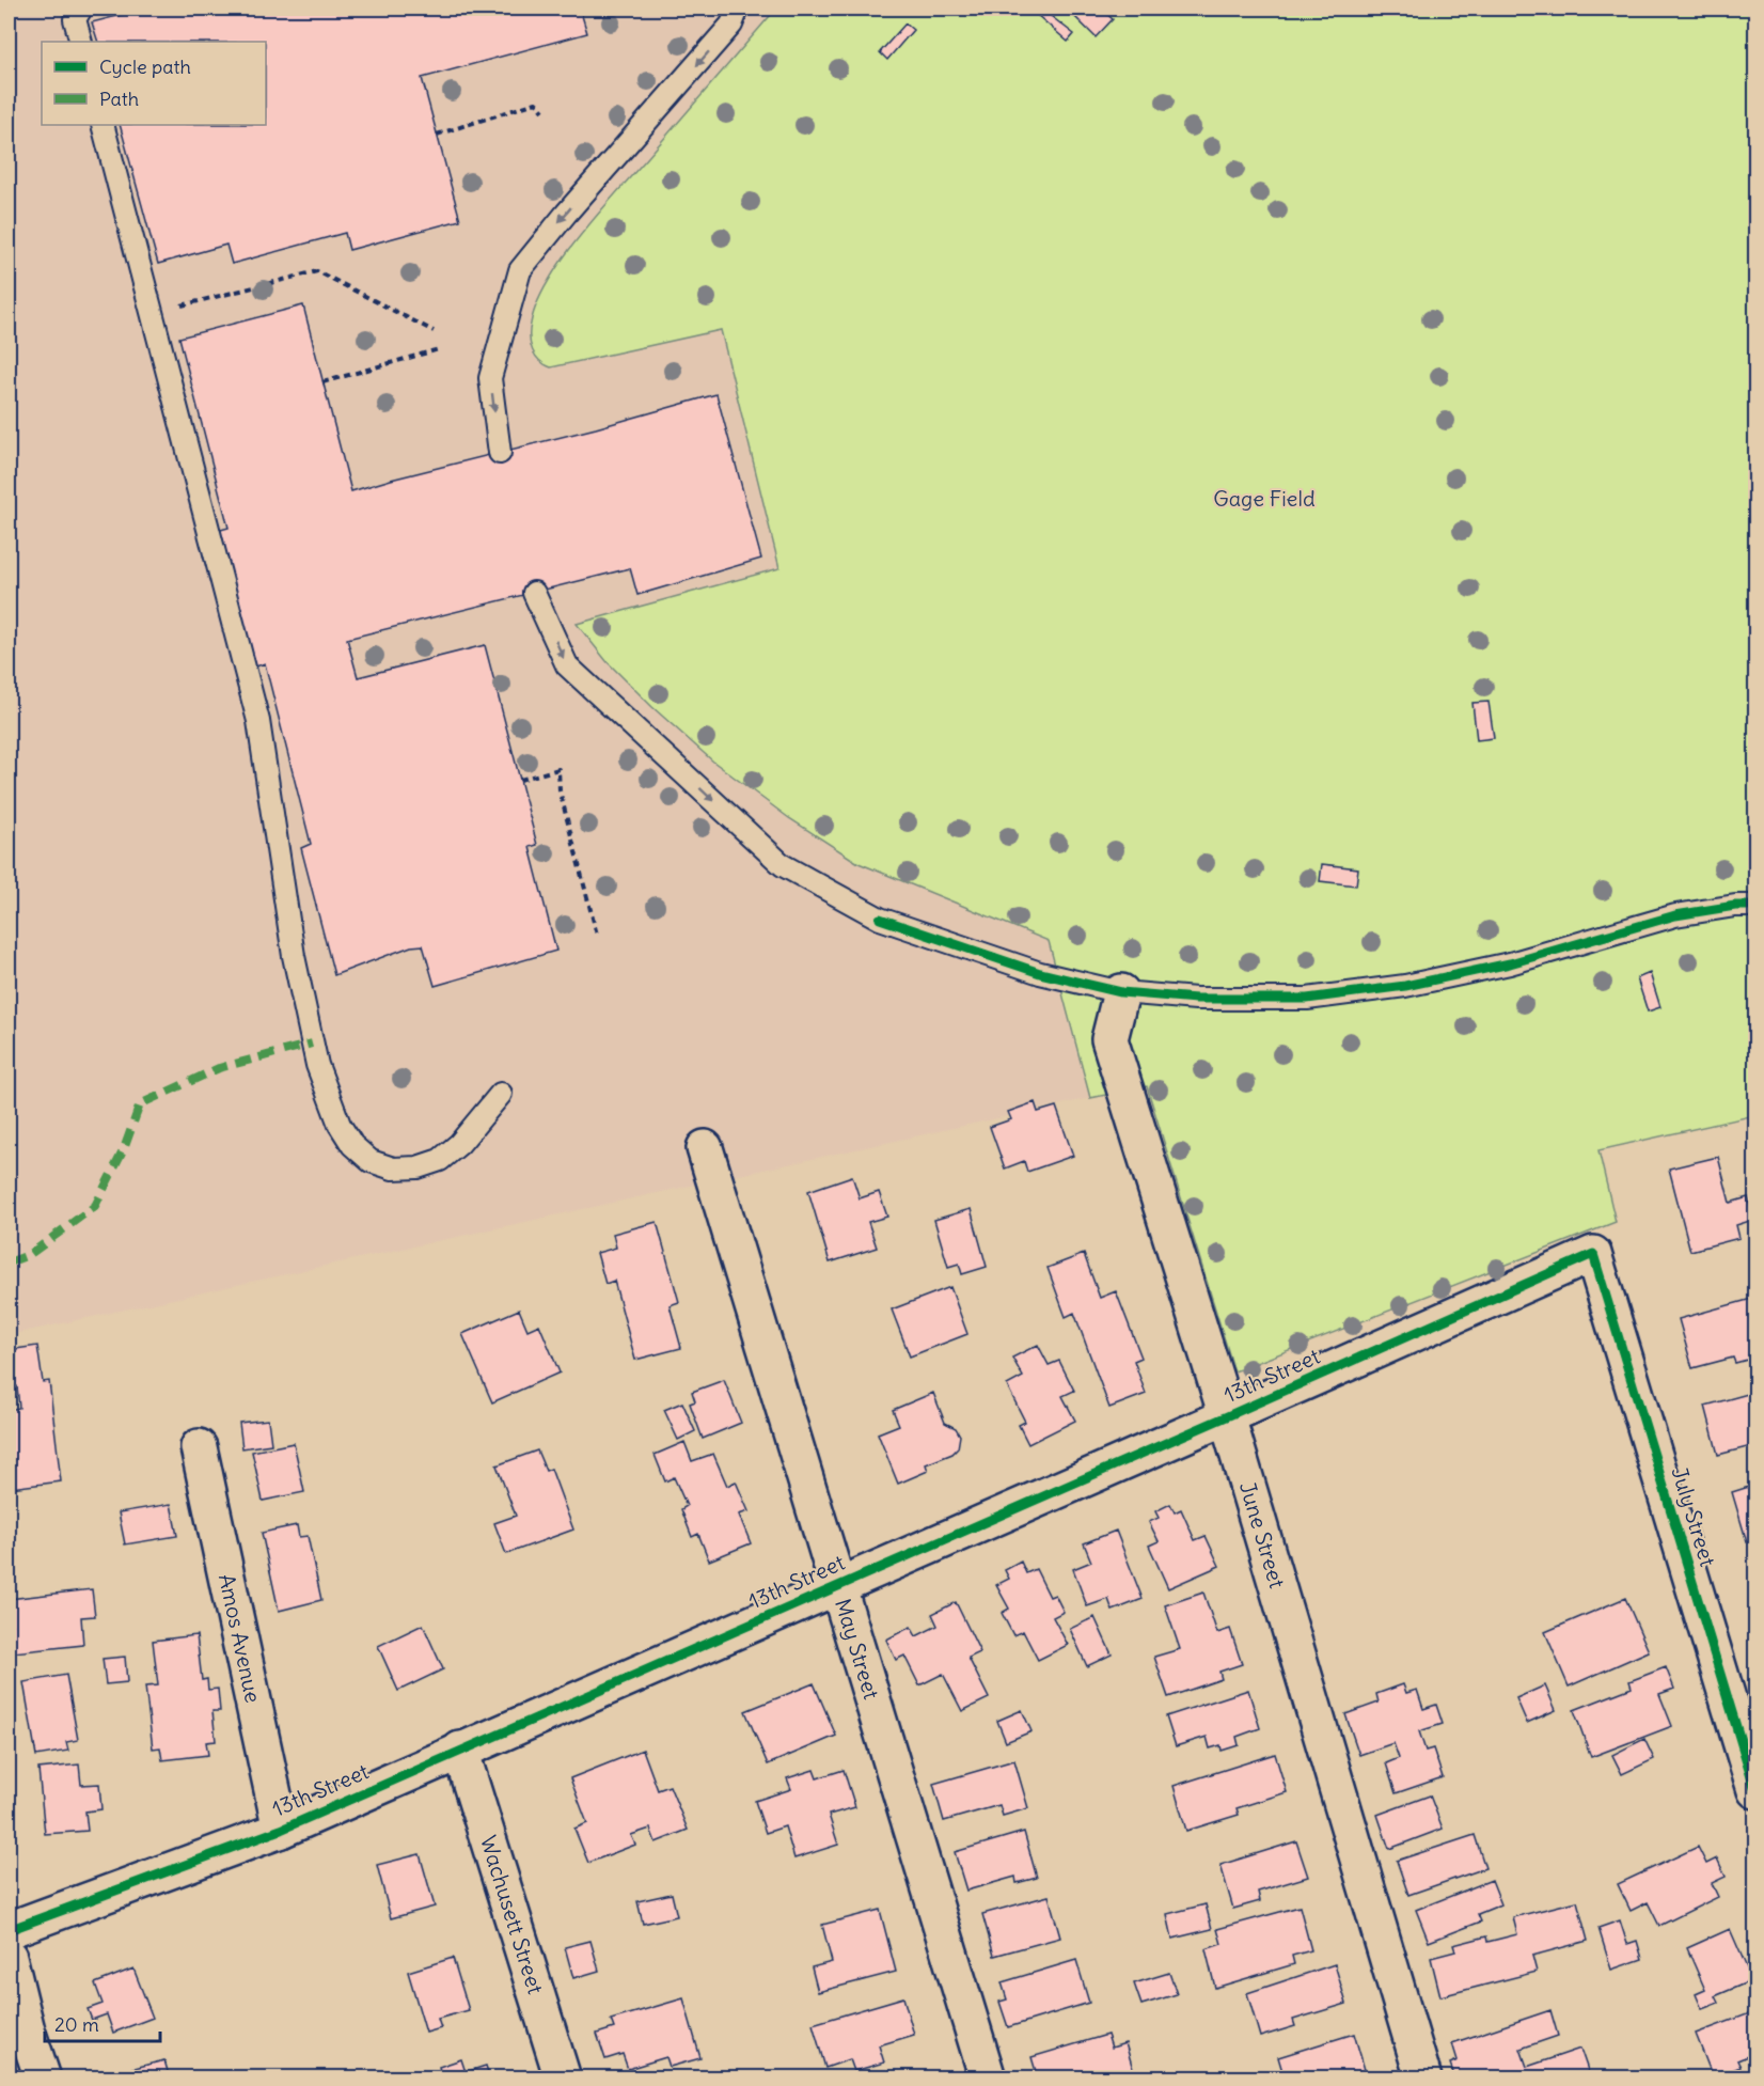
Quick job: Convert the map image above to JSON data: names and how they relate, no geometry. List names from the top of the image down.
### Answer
{
  "streets": {
    "street": [
      "13th Street",
      "July Street",
      "June Street",
      "Amos Avenue",
      "May Street",
      "Wachusett Street"
    ]
  },
  "crossings": [
    ["13th Street", "July Street"],
    ["13th Street", "June Street"],
    ["13th Street", "Amos Avenue"],
    ["13th Street", "May Street"],
    ["13th Street", "Wachusett Street"]
  ],
  "parks": ["Gage Field"],
  "legend": ["Cycle path", "Path"],
  "scale_bar": "20 m"
}
